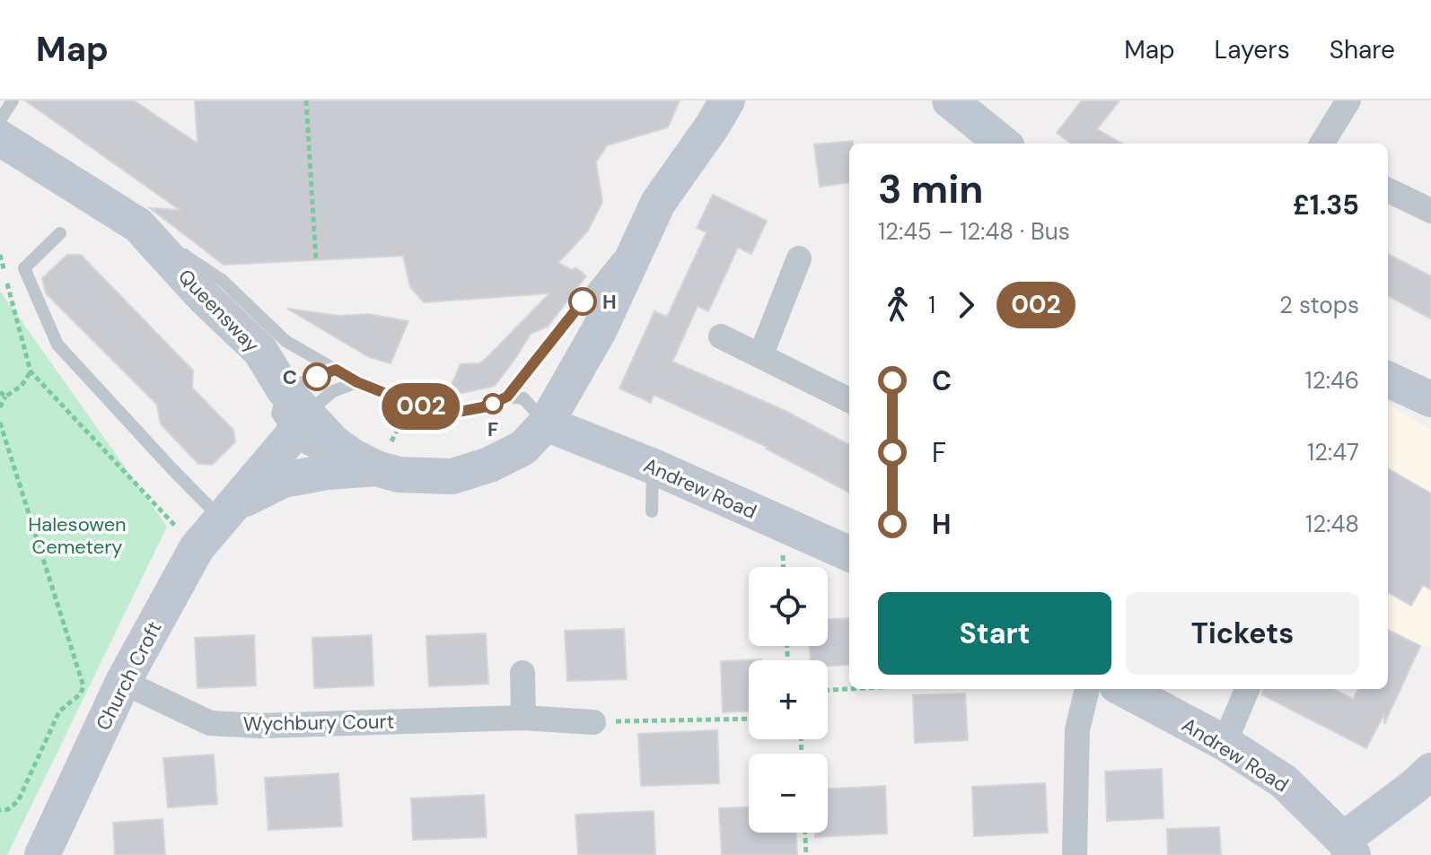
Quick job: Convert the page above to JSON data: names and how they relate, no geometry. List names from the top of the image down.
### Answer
{
  "streets": {
    "street": [
      "Queensway",
      "Andrew Road",
      "Church Croft",
      "Wychbury Court"
    ]
  },
  "crossings": [
    ["Queensway", "Andrew Road"],
    ["Queensway", "Church Croft"],
    ["Church Croft", "Wychbury Court"]
  ],
  "parks": ["Halesowen Cemetery"],
  "places": ["H", "C", "F"],
  "lines": ["bus line 002"],
  "page": {
    "header": "Map",
    "nav": ["Map", "Layers", "Share"],
    "on_map": "002",
    "heading": ["3 min", "12:45 – 12:48 · Bus", "£1.35"],
    "legs": ["1", "002", "2 stops"],
    "list": [
      {
        "name": "C",
        "value": "12:46"
      },
      {
        "name": "F",
        "value": "12:47"
      },
      {
        "name": "H",
        "value": "12:48"
      }
    ],
    "map_buttons": ["+", "−"],
    "buttons": ["Start", "Tickets"]
  }
}
